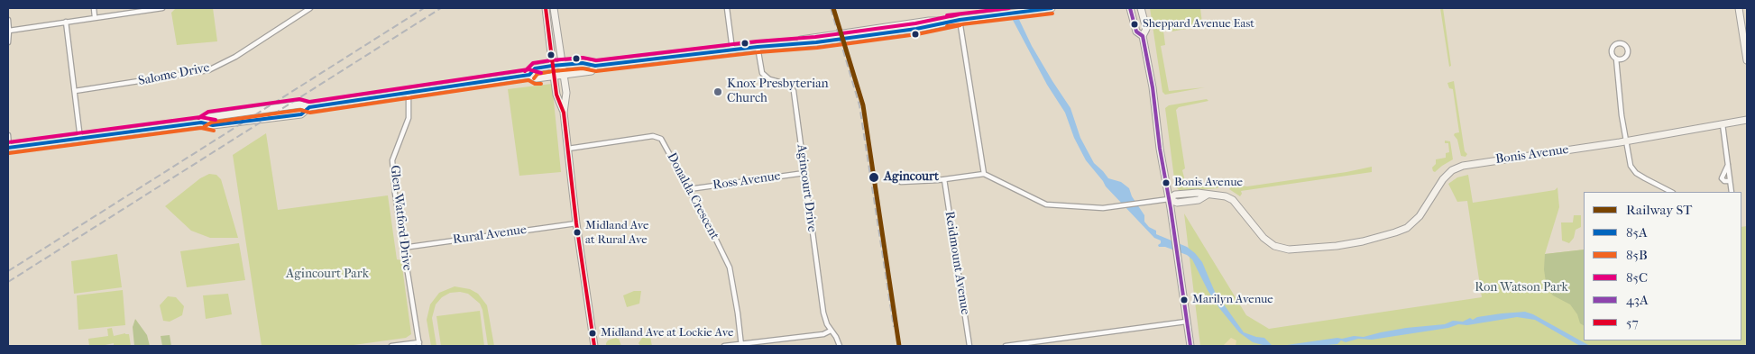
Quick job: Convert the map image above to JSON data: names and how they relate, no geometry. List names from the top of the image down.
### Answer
{
  "streets": {
    "main road": ["Bonis Avenue"],
    "street": [
      "Salome Drive",
      "Ross Avenue",
      "Agincourt Drive",
      "Donalda Crescent",
      "Glen Watford Drive",
      "Rural Avenue",
      "Reidmount Avenue"
    ]
  },
  "crossings": [
    ["Ross Avenue", "Agincourt Drive"],
    ["Ross Avenue", "Donalda Crescent"],
    ["Glen Watford Drive", "Rural Avenue"]
  ],
  "parks": ["Agincourt Park", "Ron Watson Park"],
  "places": [
    "Sheppard Avenue East",
    "Knox Presbyterian Church",
    "Agincourt",
    "Bonis Avenue",
    "Midland Ave at Rural Ave",
    "Marilyn Avenue",
    "Midland Ave at Lockie Ave"
  ],
  "lines": [
    "rail line ST",
    "transit line 85A",
    "transit line 85C",
    "transit line 43A",
    "transit line 57",
    "transit line 85B"
  ],
  "legend": [
    "Railway ST",
    "85A",
    "85B",
    "85C",
    "43A",
    "57"
  ]
}
